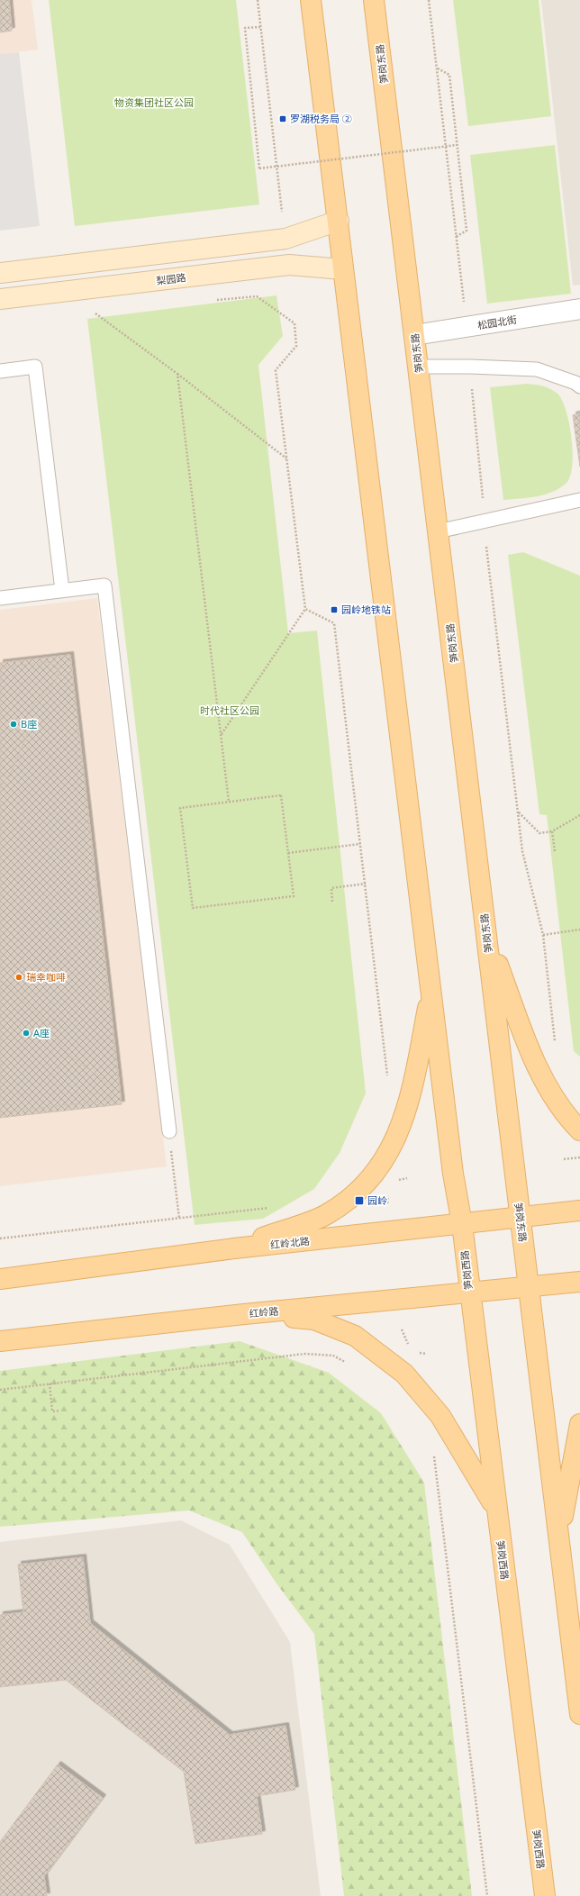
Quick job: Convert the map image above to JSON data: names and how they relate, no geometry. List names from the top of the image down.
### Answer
{
  "streets": {
    "main road": [
      "笋岗东路",
      "红岭北路",
      "笋岗西路",
      "红岭路"
    ],
    "street": ["梨园路", "松园北街"]
  },
  "crossings": [
    ["笋岗东路", "松园北街"],
    ["笋岗东路", "红岭北路"],
    ["笋岗东路", "红岭路"],
    ["红岭北路", "笋岗西路"],
    ["笋岗西路", "红岭路"]
  ],
  "parks": ["物资集团社区公园", "时代社区公园"],
  "places": {
    "transit": ["罗湖税务局 ②", "园岭地铁站", "园岭"],
    "other": ["B座", "瑞幸咖啡", "A座"]
  }
}
